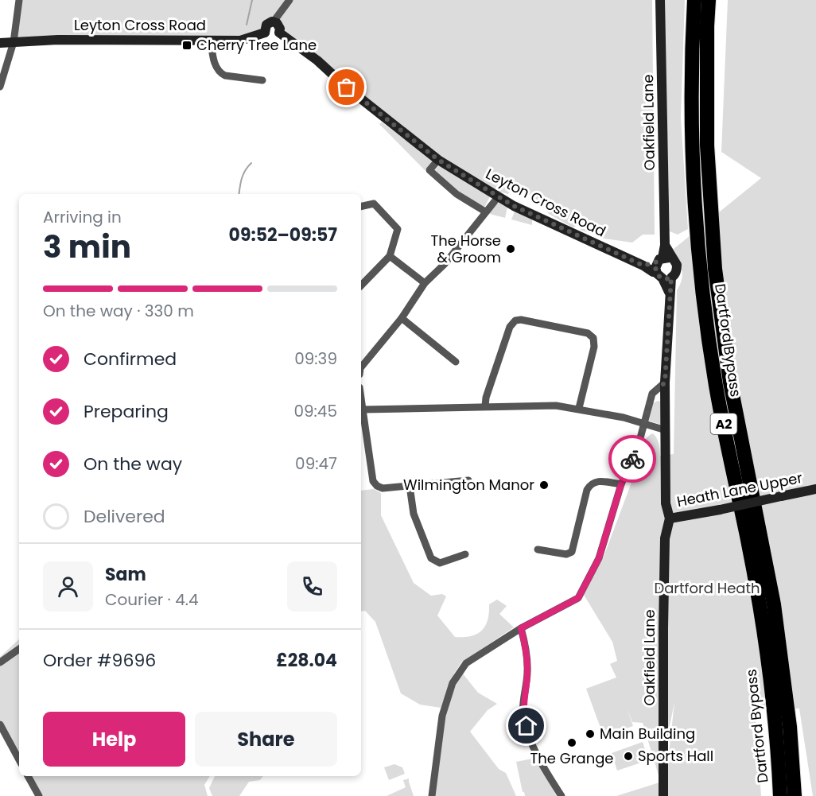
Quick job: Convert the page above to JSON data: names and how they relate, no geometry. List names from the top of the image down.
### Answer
{
  "streets": {
    "highway": ["Dartford Bypass", "A2"],
    "street": ["Leyton Cross Road", "Oakfield Lane", "Heath Lane Upper"]
  },
  "crossings": [
    ["Leyton Cross Road", "Oakfield Lane"],
    ["Oakfield Lane", "Heath Lane Upper"]
  ],
  "parks": ["Dartford Heath"],
  "places": {
    "transit": ["Cherry Tree Lane"],
    "other": [
      "The Horse & Groom",
      "Wilmington Manor",
      "Main Building",
      "The Grange",
      "Sports Hall"
    ]
  },
  "page": {
    "heading": ["3 min", "Arriving in", "09:52–09:57"],
    "panel": [
      "Sam",
      "Courier · 4.4",
      "Order #9696",
      "£28.04"
    ],
    "bar": "On the way · 330 m",
    "list": [
      ["Confirmed", "09:39"],
      ["Preparing", "09:45"],
      ["On the way", "09:47"],
      "Delivered"
    ],
    "buttons": ["Help", "Share"]
  }
}
